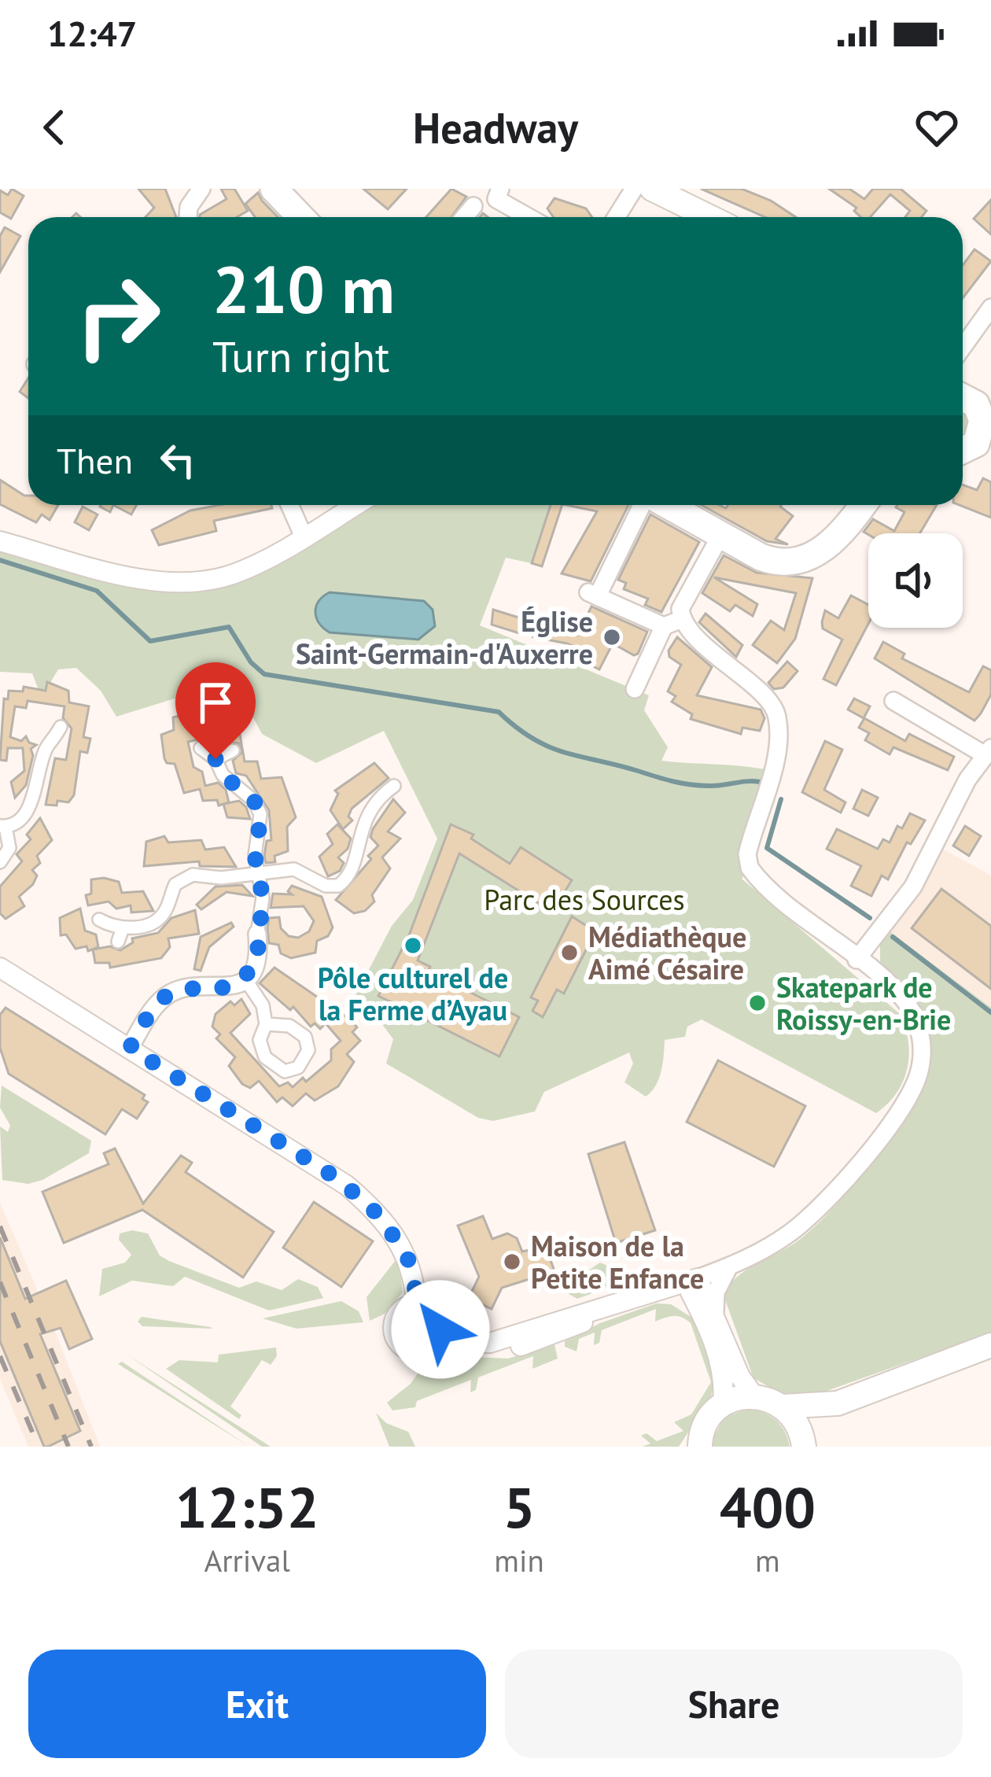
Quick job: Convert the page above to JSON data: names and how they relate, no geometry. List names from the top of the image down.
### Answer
{
  "parks": ["Parc des Sources"],
  "places": [
    "Église Saint-Germain-d'Auxerre",
    "Pôle culturel de la Ferme d’Ayau",
    "Médiathèque Aimé Césaire",
    "Skatepark de Roissy-en-Brie",
    "Maison de la Petite Enfance"
  ],
  "page": {
    "status": "12:47",
    "header": "Headway",
    "turn": ["210 m", "Turn right"],
    "then": "Then",
    "eta": [
      "12:52",
      "Arrival",
      "5",
      "min",
      "400",
      "m"
    ],
    "buttons": ["Exit", "Share"]
  }
}
